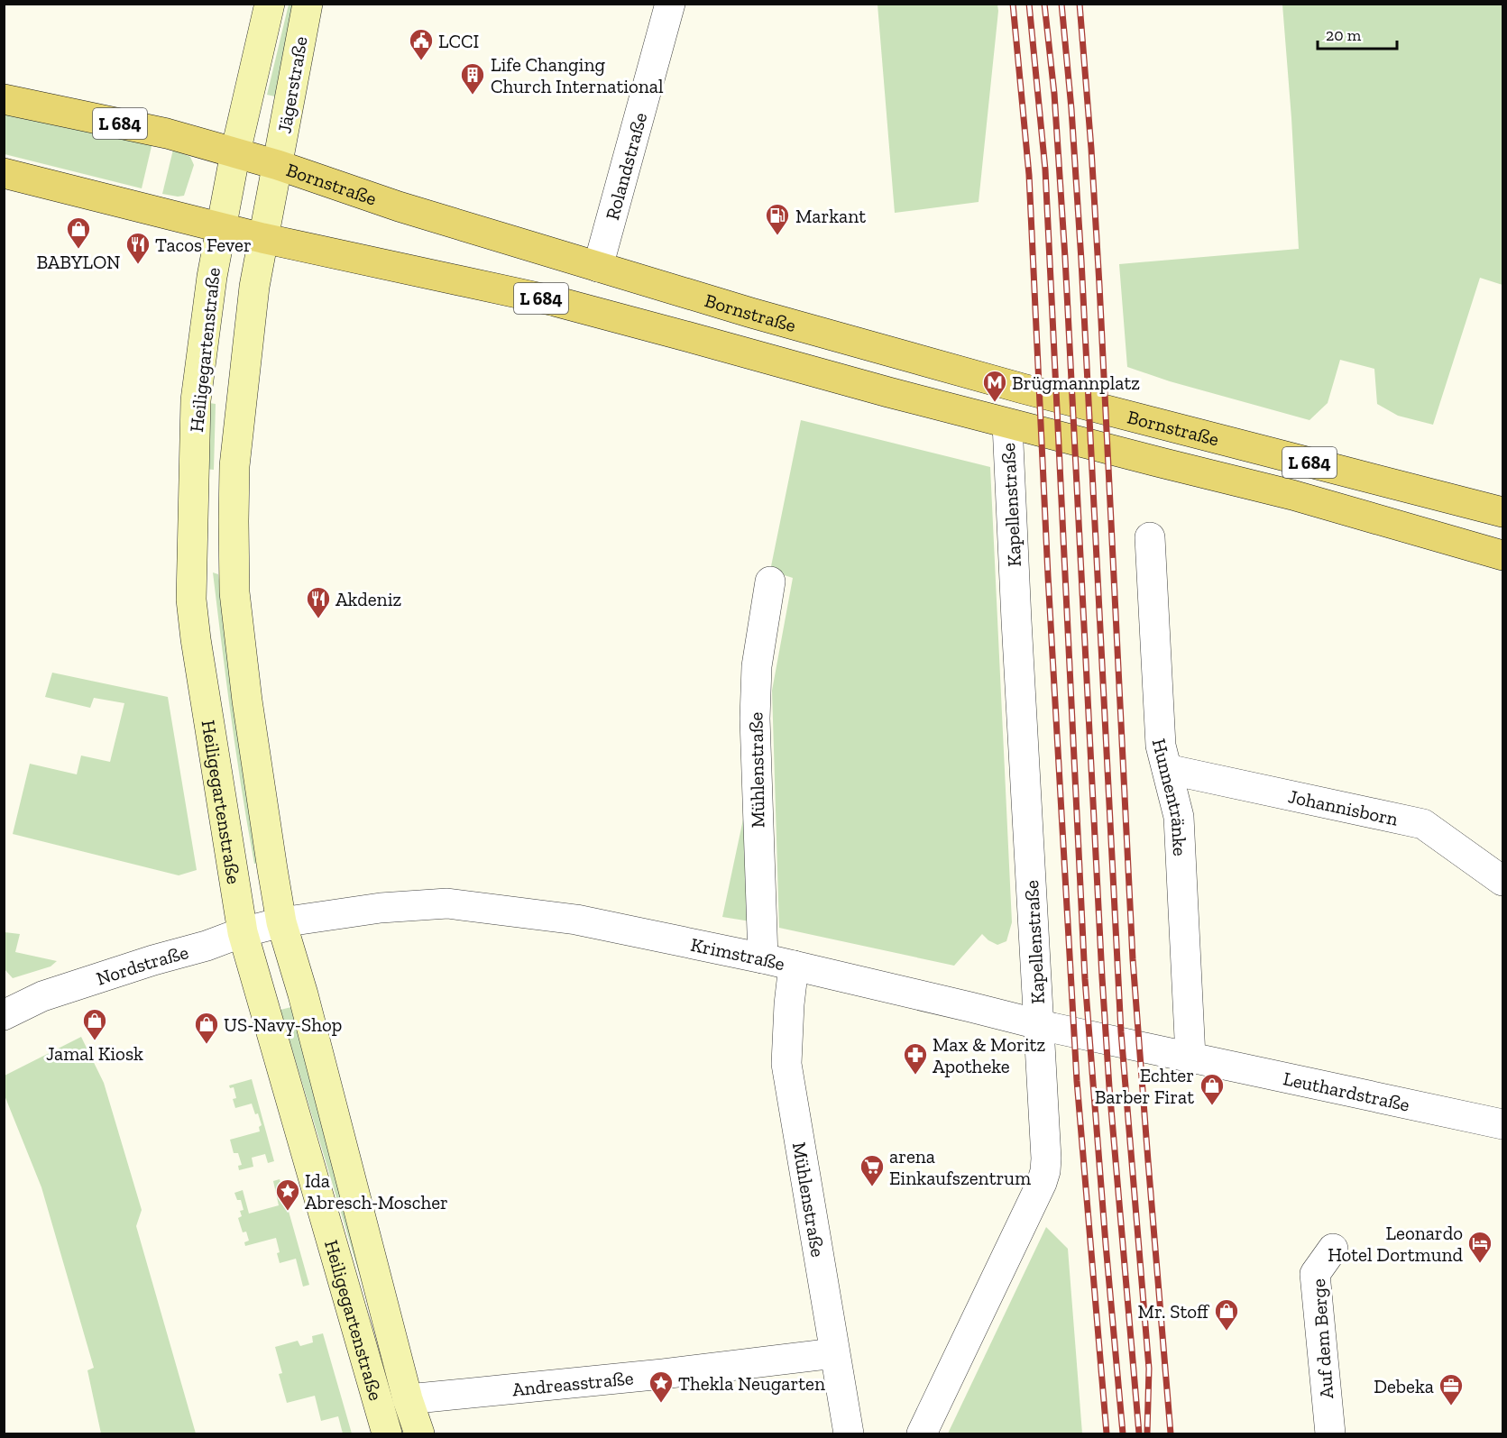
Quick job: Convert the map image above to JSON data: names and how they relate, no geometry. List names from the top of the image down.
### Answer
{
  "streets": {
    "main road": [
      "Jägerstraße",
      "L 684",
      "Bornstraße",
      "Heiligegartenstraße"
    ],
    "street": [
      "Rolandstraße",
      "Kapellenstraße",
      "Mühlenstraße",
      "Hunnentränke",
      "Johannisborn",
      "Krimstraße",
      "Nordstraße",
      "Leuthardstraße",
      "Auf dem Berge",
      "Andreasstraße"
    ]
  },
  "crossings": [
    ["Jägerstraße", "Bornstraße"],
    ["Jägerstraße", "Heiligegartenstraße"],
    ["Rolandstraße", "Bornstraße"],
    ["Bornstraße", "Heiligegartenstraße"],
    ["Bornstraße", "Kapellenstraße"],
    ["Heiligegartenstraße", "Krimstraße"],
    ["Heiligegartenstraße", "Nordstraße"],
    ["Heiligegartenstraße", "Andreasstraße"],
    ["Kapellenstraße", "Krimstraße"],
    ["Mühlenstraße", "Krimstraße"],
    ["Mühlenstraße", "Andreasstraße"],
    ["Hunnentränke", "Johannisborn"],
    ["Hunnentränke", "Krimstraße"],
    ["Hunnentränke", "Leuthardstraße"],
    ["Krimstraße", "Nordstraße"],
    ["Krimstraße", "Leuthardstraße"]
  ],
  "places": {
    "public building": ["LCCI"],
    "building": ["Life Changing Church International"],
    "fuel station": ["Markant"],
    "shop": [
      "BABYLON",
      "Jamal Kiosk",
      "US-Navy-Shop",
      "Echter Barber Firat",
      "Mr. Stoff"
    ],
    "restaurant": ["Tacos Fever", "Akdeniz"],
    "metro station": ["Brügmannplatz"],
    "pharmacy": ["Max & Moritz Apotheke"],
    "supermarket": ["arena Einkaufszentrum"],
    "place": ["Ida Abresch-Moscher", "Thekla Neugarten"],
    "hotel": ["Leonardo Hotel Dortmund"],
    "office": ["Debeka"]
  },
  "scale_bar": "20 m"
}
